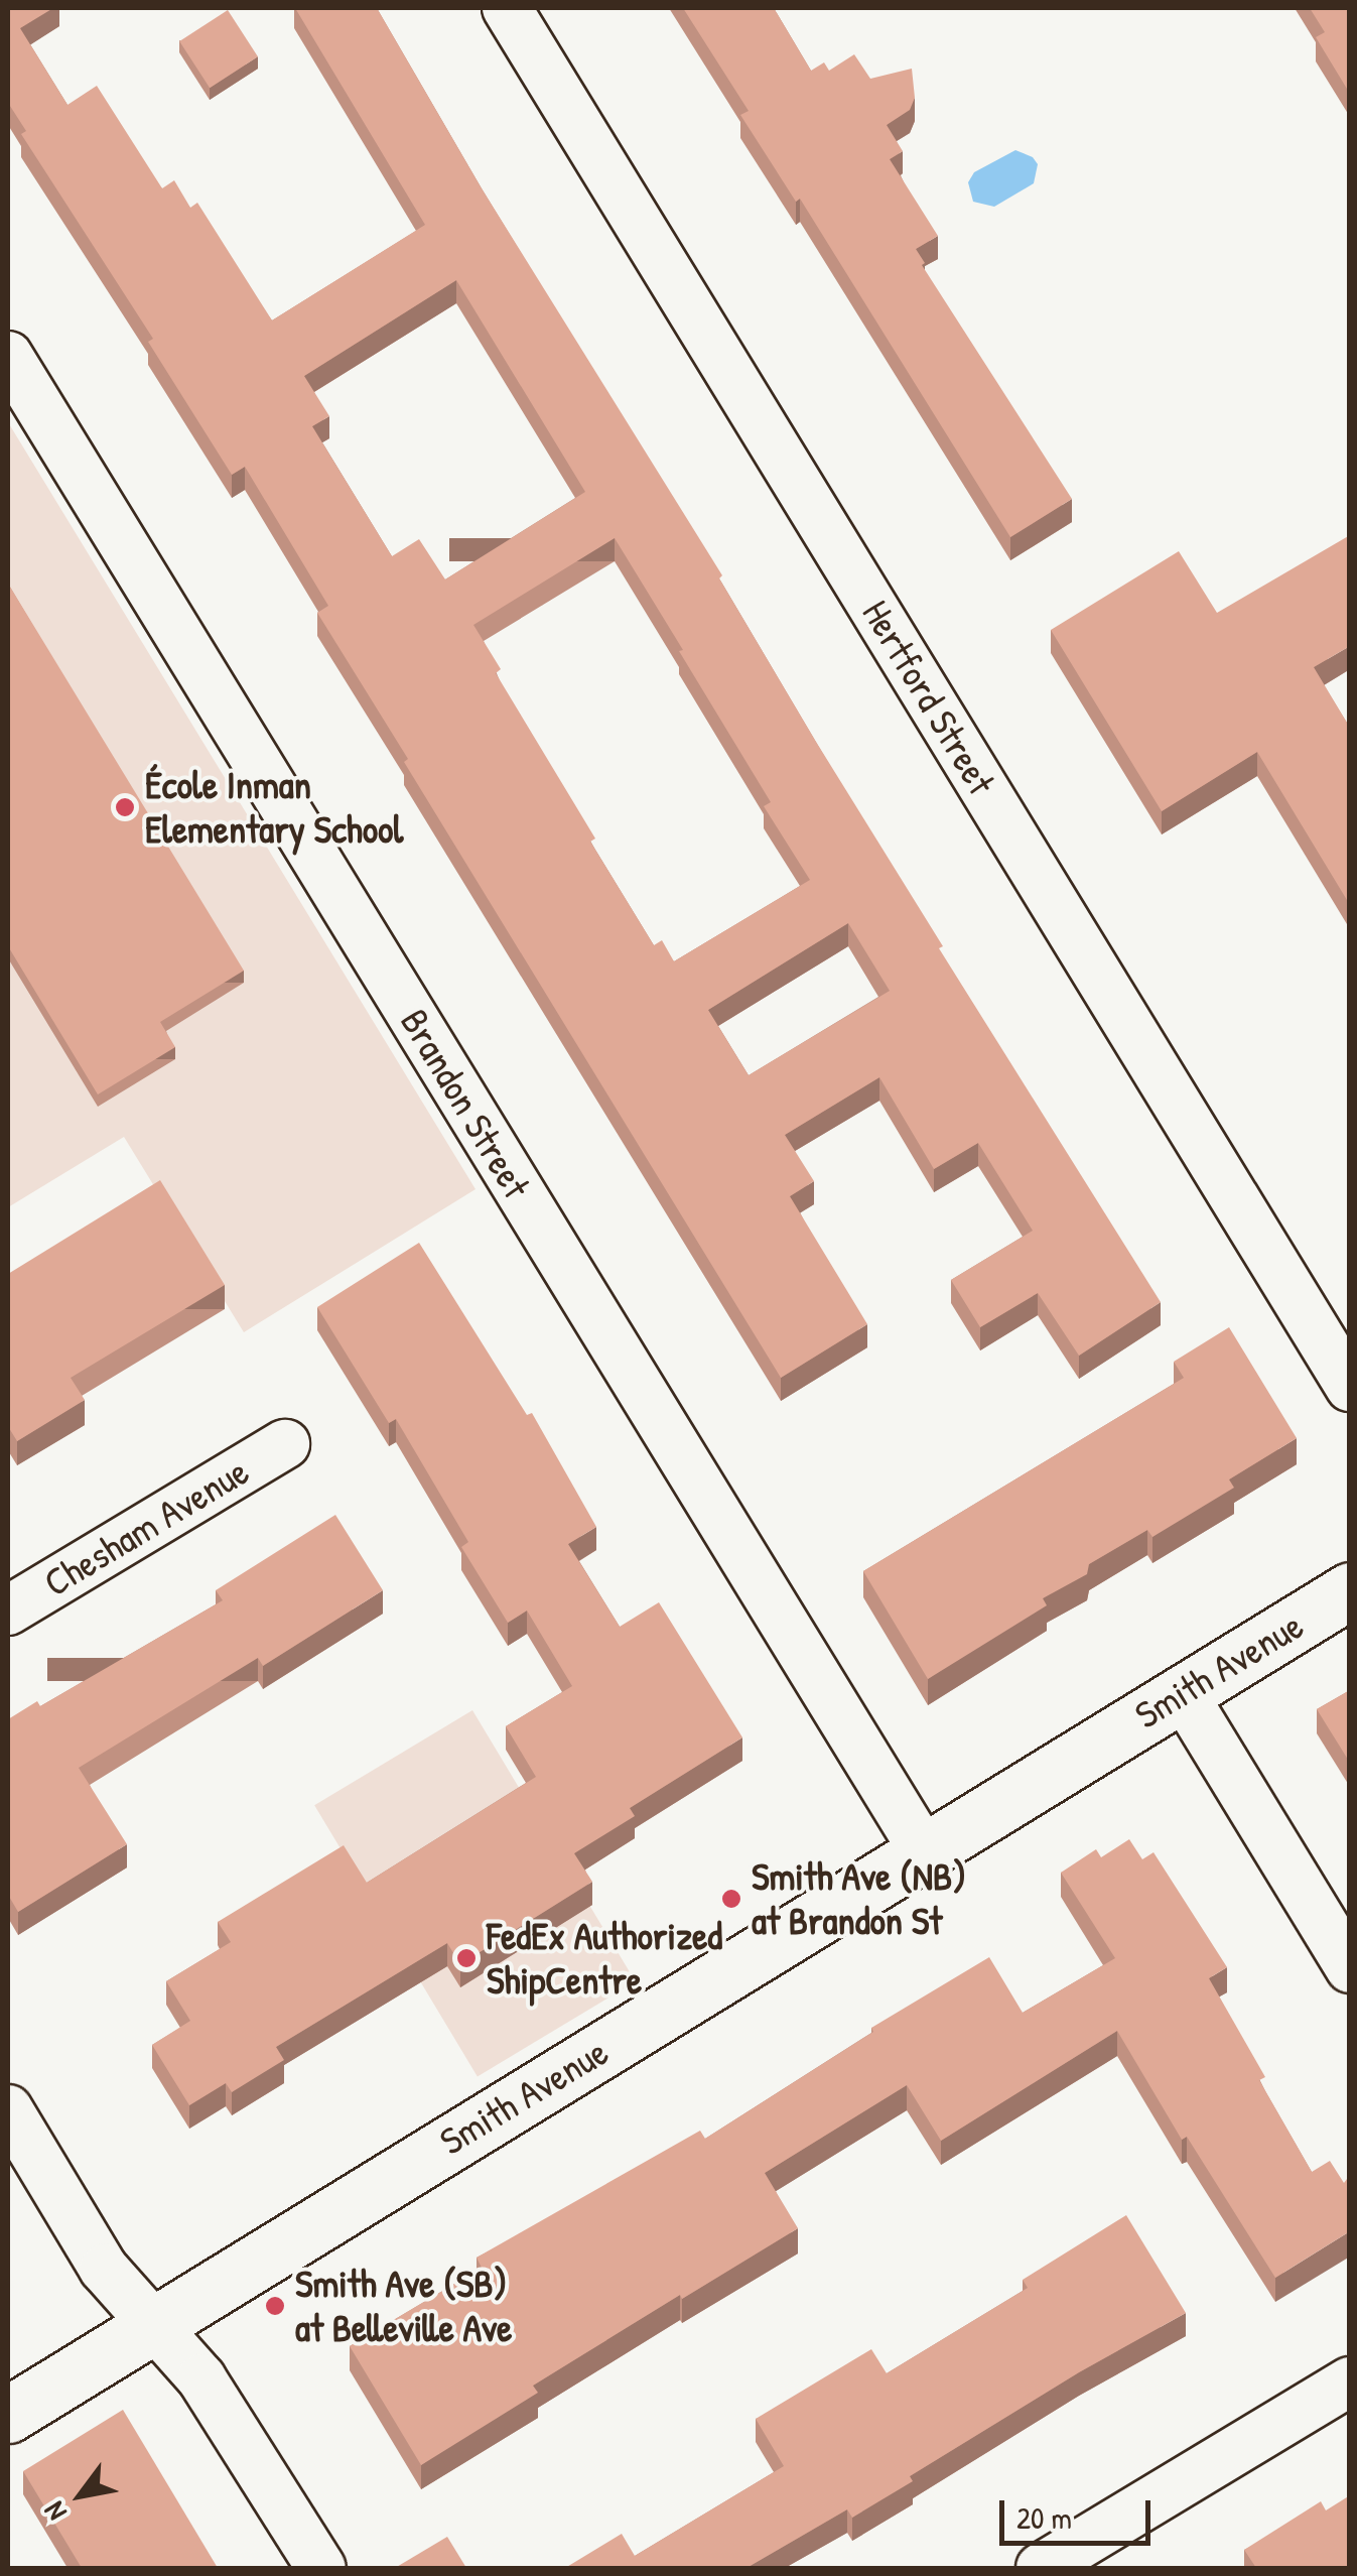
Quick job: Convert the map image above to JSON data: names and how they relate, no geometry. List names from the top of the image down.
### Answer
{
  "streets": {
    "street": [
      "Hertford Street",
      "Brandon Street",
      "Chesham Avenue",
      "Smith Avenue"
    ]
  },
  "crossings": [
    ["Brandon Street", "Smith Avenue"]
  ],
  "places": [
    "École Inman Elementary School",
    "Smith Ave (NB) at Brandon St",
    "FedEx Authorized ShipCentre",
    "Smith Ave (SB) at Belleville Ave"
  ],
  "scale_bar": "20 m",
  "north": "bottom left"
}
